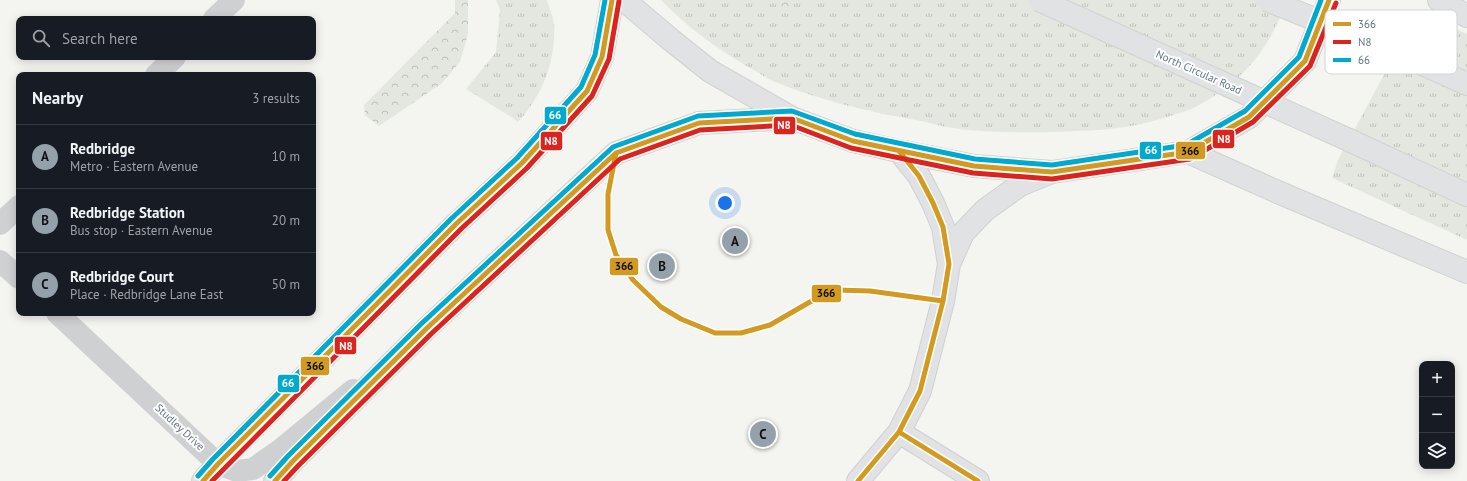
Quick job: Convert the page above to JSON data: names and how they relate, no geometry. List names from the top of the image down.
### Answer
{
  "streets": {
    "main road": ["North Circular Road"],
    "street": ["Studley Drive"]
  },
  "lines": ["transit line 366", "transit line 66", "transit line N8"],
  "legend": ["366", "N8", "66"],
  "page": {
    "search": "Search here",
    "heading": ["Nearby", "3 results"],
    "list": [
      {
        "mark": "A",
        "name": "Redbridge",
        "note": "Metro · Eastern Avenue",
        "value": "10 m"
      },
      {
        "mark": "B",
        "name": "Redbridge Station",
        "note": "Bus stop · Eastern Avenue",
        "value": "20 m"
      },
      {
        "mark": "C",
        "name": "Redbridge Court",
        "note": "Place · Redbridge Lane East",
        "value": "50 m"
      }
    ],
    "pins": ["A", "B", "C"],
    "map_buttons": ["+", "−"]
  }
}
